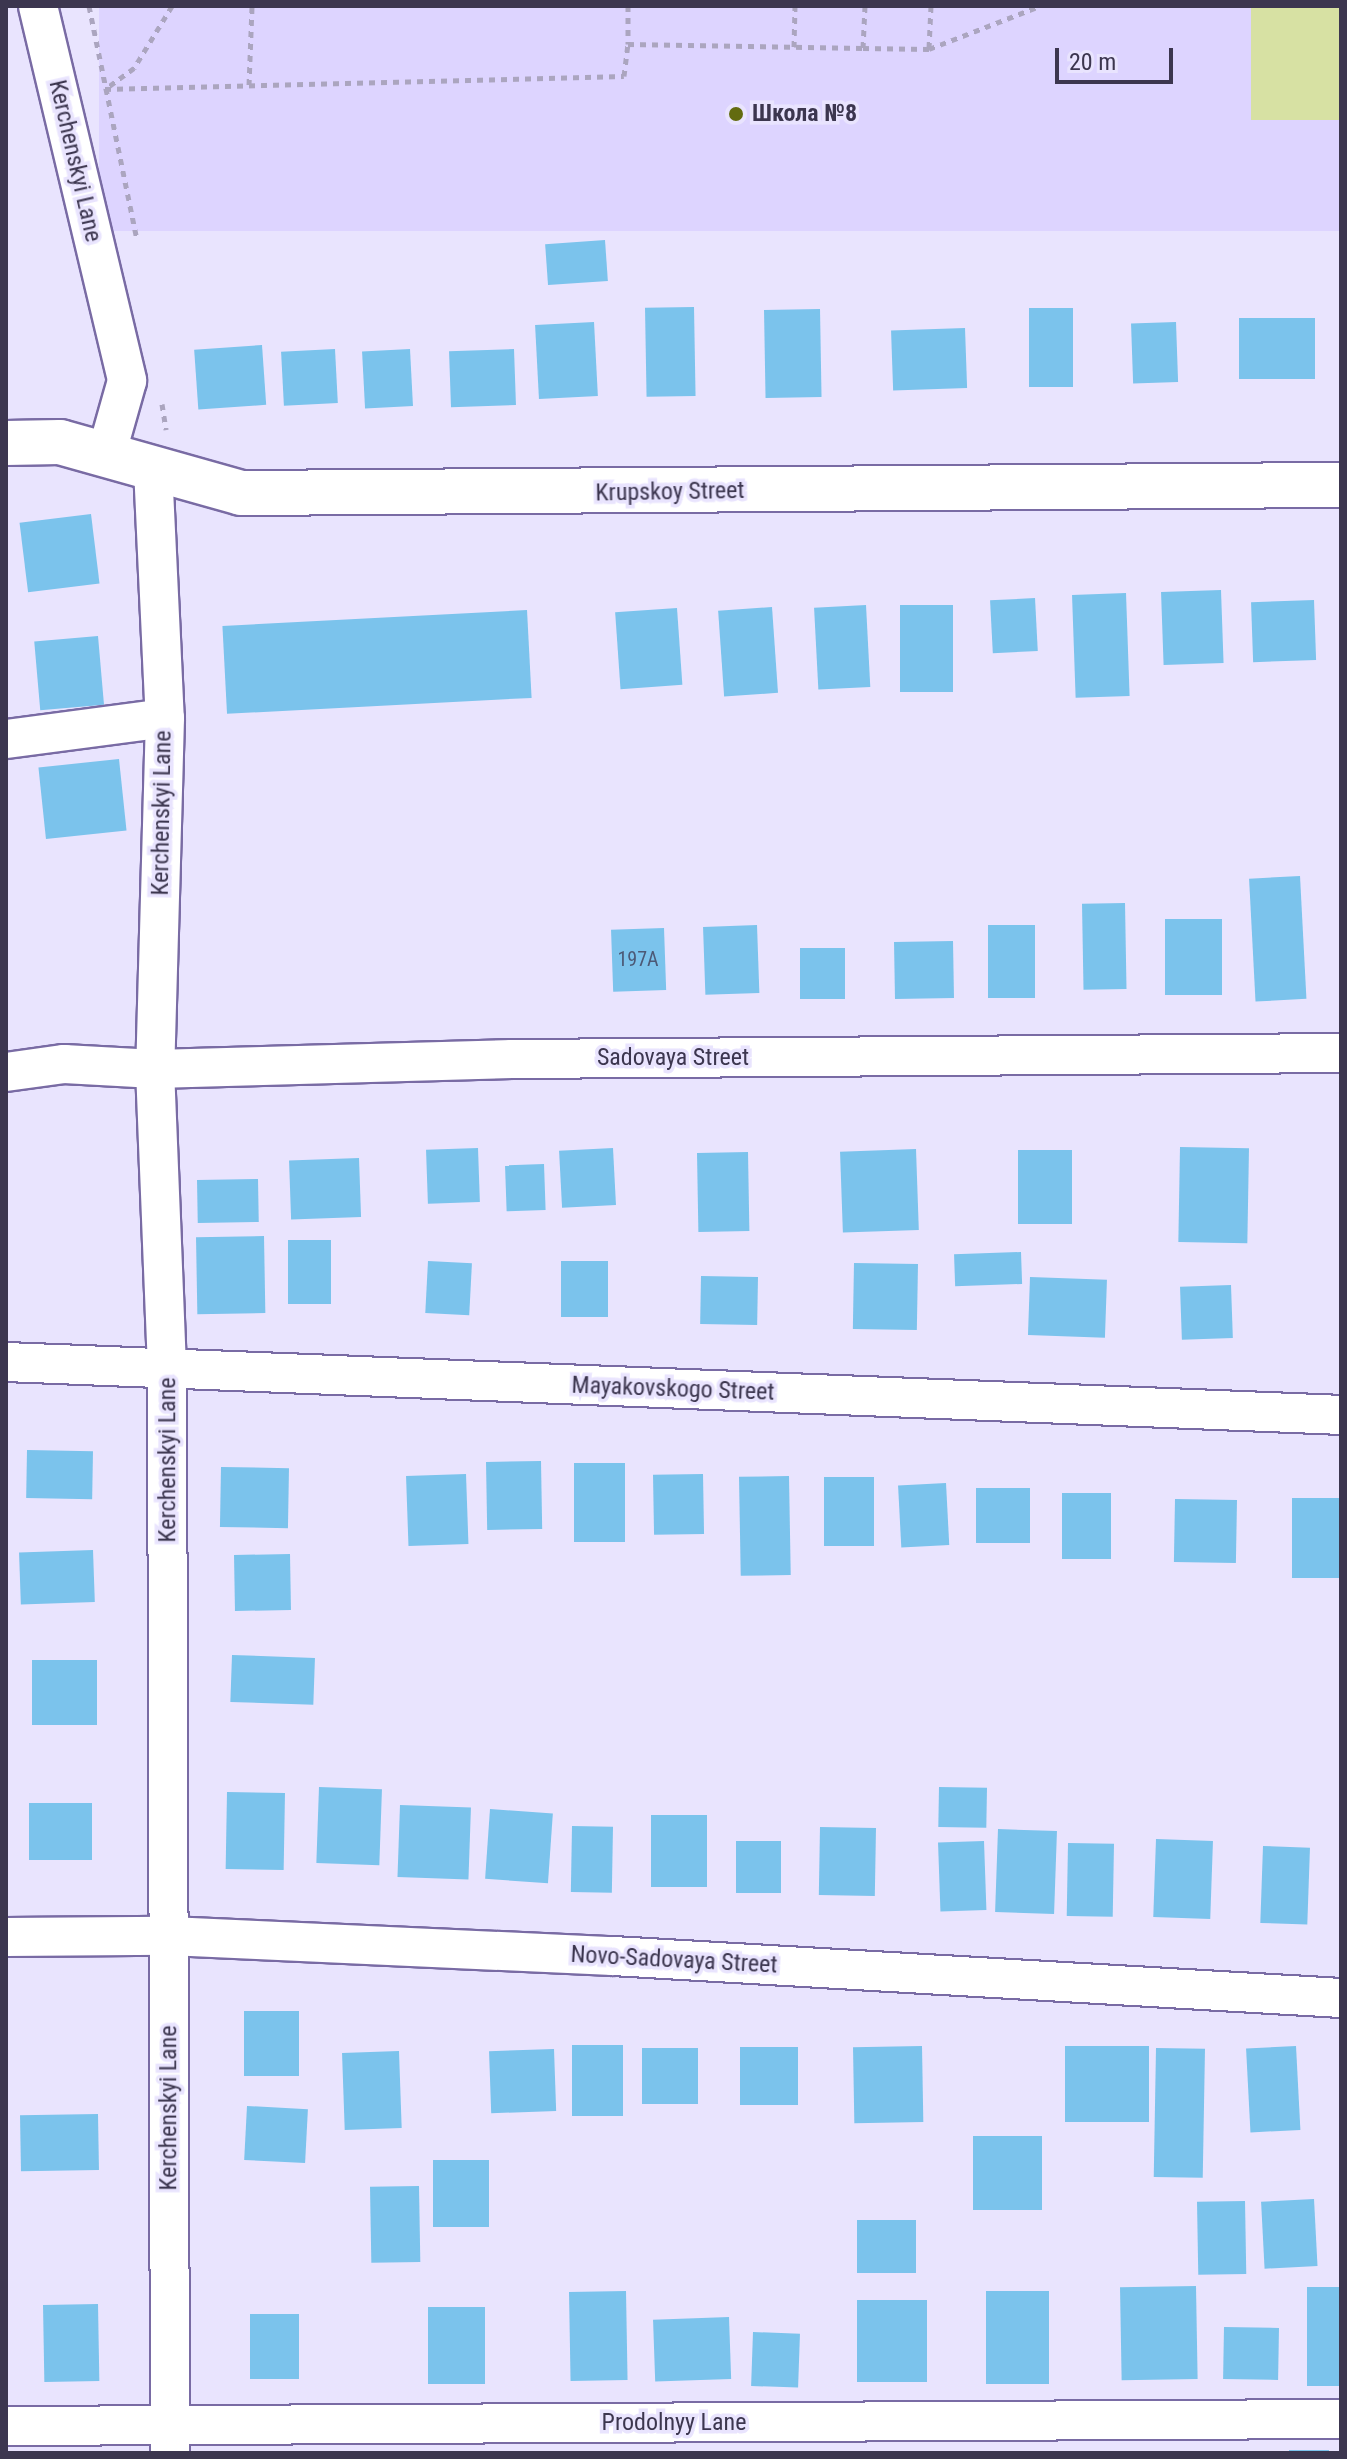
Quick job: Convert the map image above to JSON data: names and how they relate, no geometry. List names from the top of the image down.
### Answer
{
  "streets": {
    "main road": ["Krupskoy Street"],
    "street": [
      "Kerchenskyi Lane",
      "Sadovaya Street",
      "Mayakovskogo Street",
      "Novo-Sadovaya Street",
      "Prodolnyy Lane"
    ]
  },
  "crossings": [
    ["Kerchenskyi Lane", "Krupskoy Street"],
    ["Kerchenskyi Lane", "Sadovaya Street"],
    ["Kerchenskyi Lane", "Mayakovskogo Street"],
    ["Kerchenskyi Lane", "Novo-Sadovaya Street"],
    ["Kerchenskyi Lane", "Prodolnyy Lane"]
  ],
  "places": ["Школа №8"],
  "house_numbers": ["197А"],
  "scale_bar": "20 m"
}
